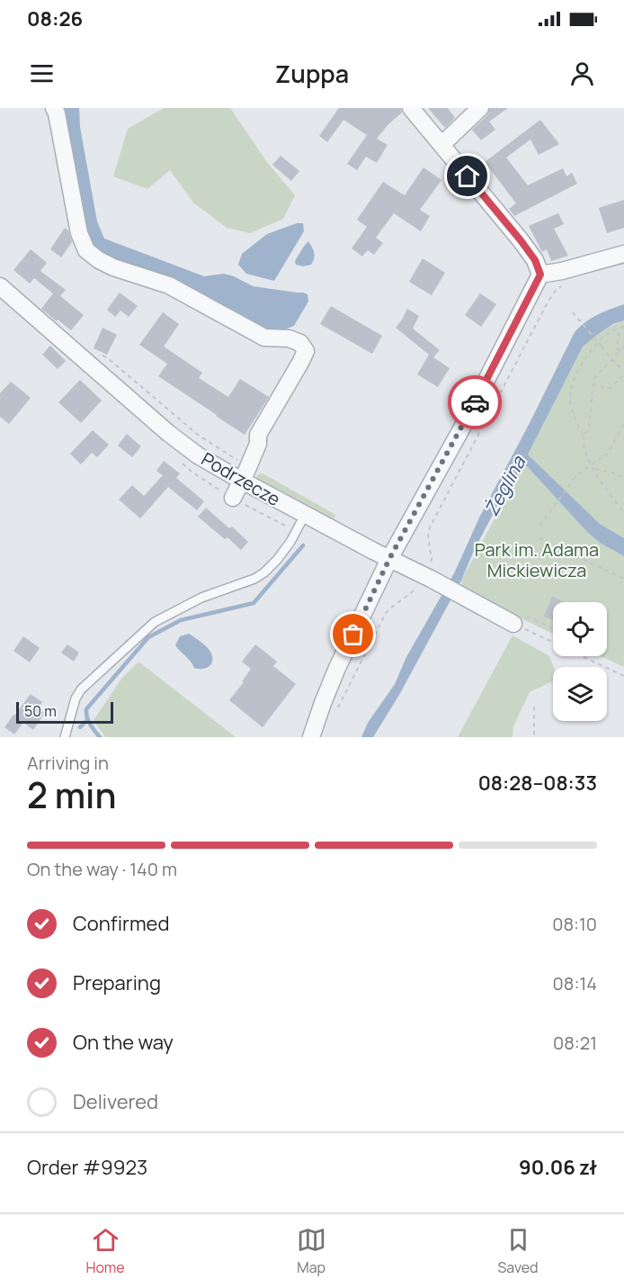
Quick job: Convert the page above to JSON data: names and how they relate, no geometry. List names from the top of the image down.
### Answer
{
  "streets": {
    "street": ["Podrzecze"]
  },
  "water": ["Żeglina"],
  "parks": ["Park im. Adama Mickiewicza"],
  "scale_bar": "50 m",
  "page": {
    "status": "08:26",
    "header": "Zuppa",
    "scale": "50 m",
    "heading": ["2 min", "Arriving in", "08:28–08:33"],
    "panel": ["Order #9923", "90.06 zł"],
    "bar": "On the way · 140 m",
    "list": [
      ["Confirmed", "08:10"],
      ["Preparing", "08:14"],
      ["On the way", "08:21"],
      "Delivered"
    ],
    "tabs": ["Home", "Map", "Saved"]
  }
}
